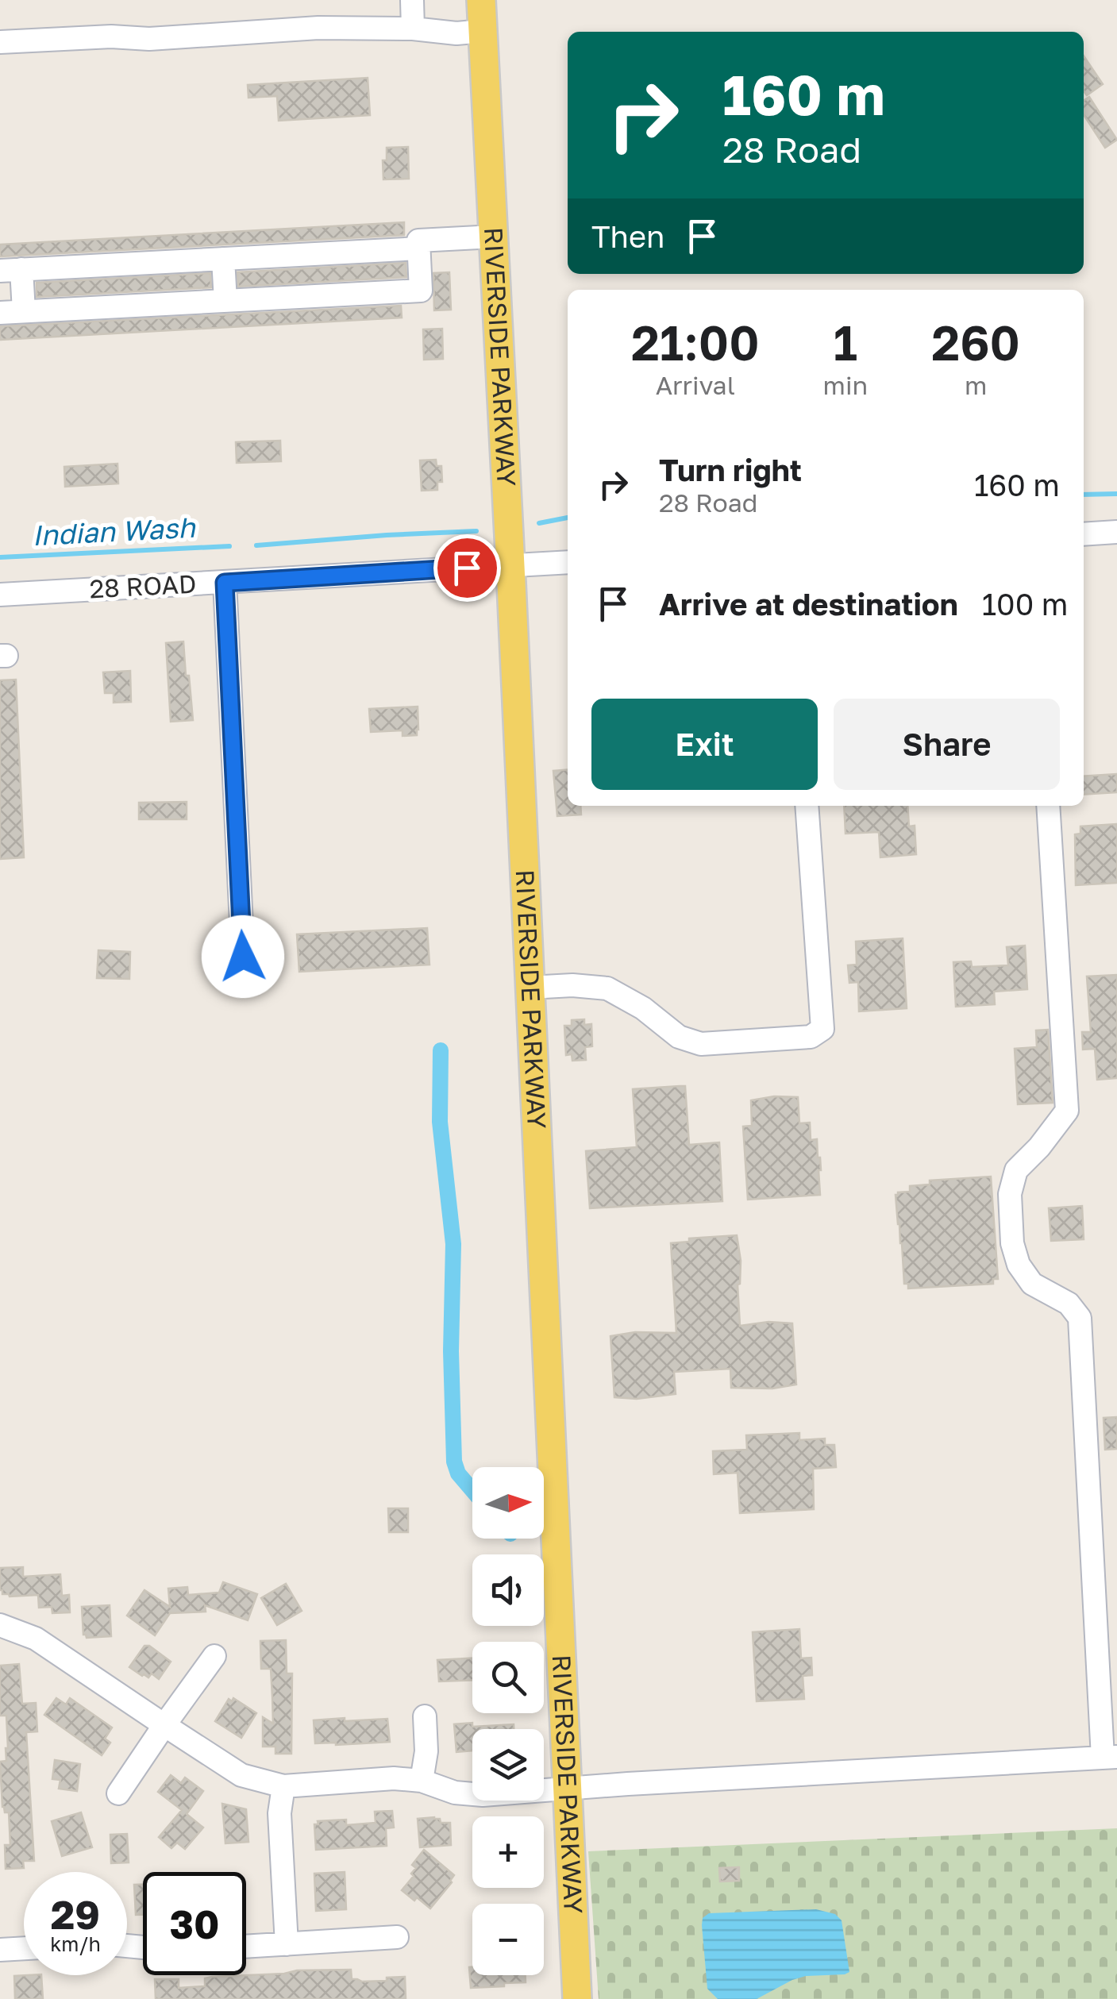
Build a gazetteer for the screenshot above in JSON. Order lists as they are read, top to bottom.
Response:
{
  "streets": {
    "main road": ["RIVERSIDE PARKWAY"],
    "street": ["28 ROAD"]
  },
  "crossings": [
    ["RIVERSIDE PARKWAY", "28 ROAD"]
  ],
  "water": ["Indian Wash"],
  "north": "right",
  "page": {
    "turn": ["160 m", "28 Road"],
    "then": "Then",
    "eta": [
      "21:00",
      "Arrival",
      "1",
      "min",
      "260",
      "m"
    ],
    "list": [
      {
        "name": "Turn right",
        "note": "28 Road",
        "value": "160 m"
      },
      {
        "name": "Arrive at destination",
        "value": "100 m"
      }
    ],
    "buttons": ["Exit", "Share"],
    "map_buttons": ["+", "−"],
    "speed": "29 km/h",
    "limit": "30"
  }
}
